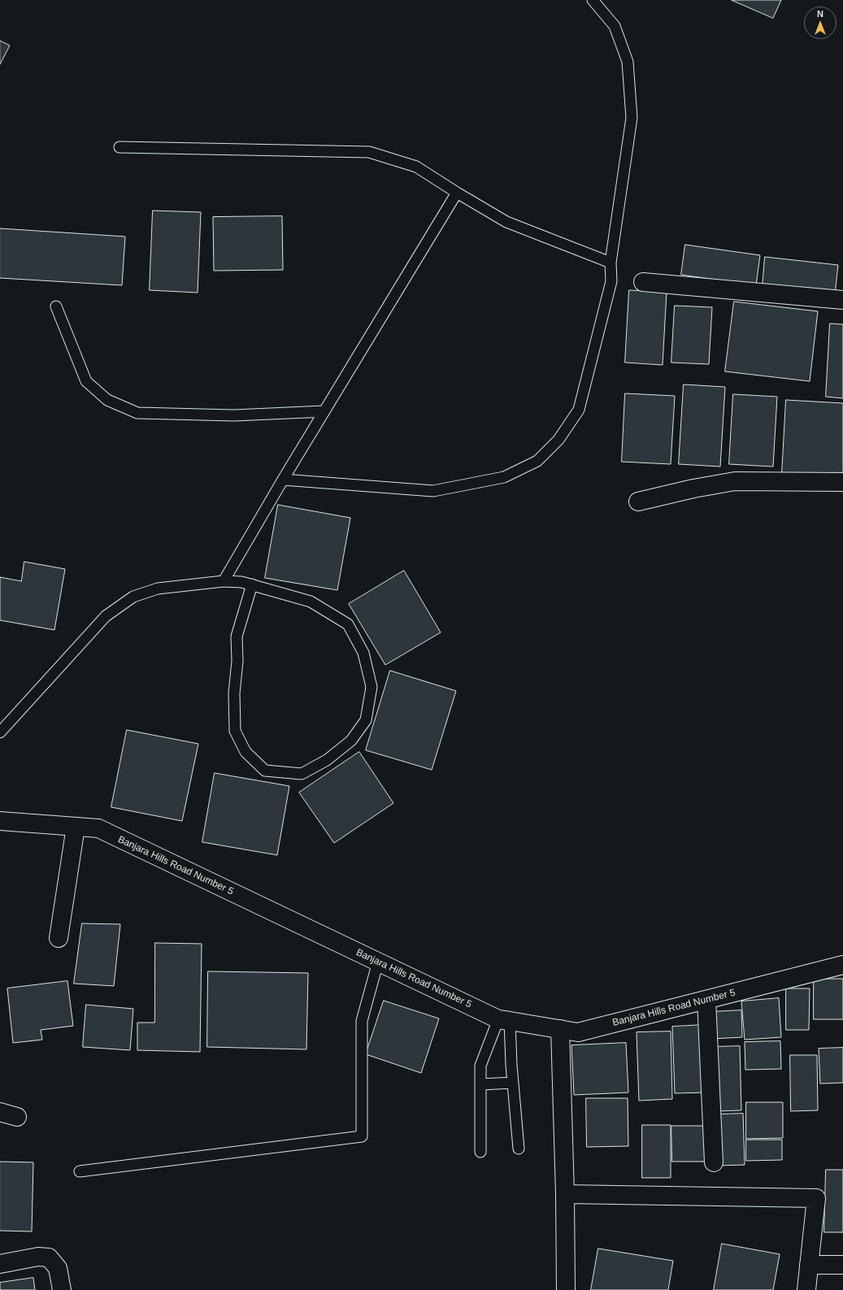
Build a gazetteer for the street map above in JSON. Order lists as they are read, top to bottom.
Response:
{
  "streets": {
    "street": ["Banjara Hills Road Number 5"]
  },
  "north": "top"
}
